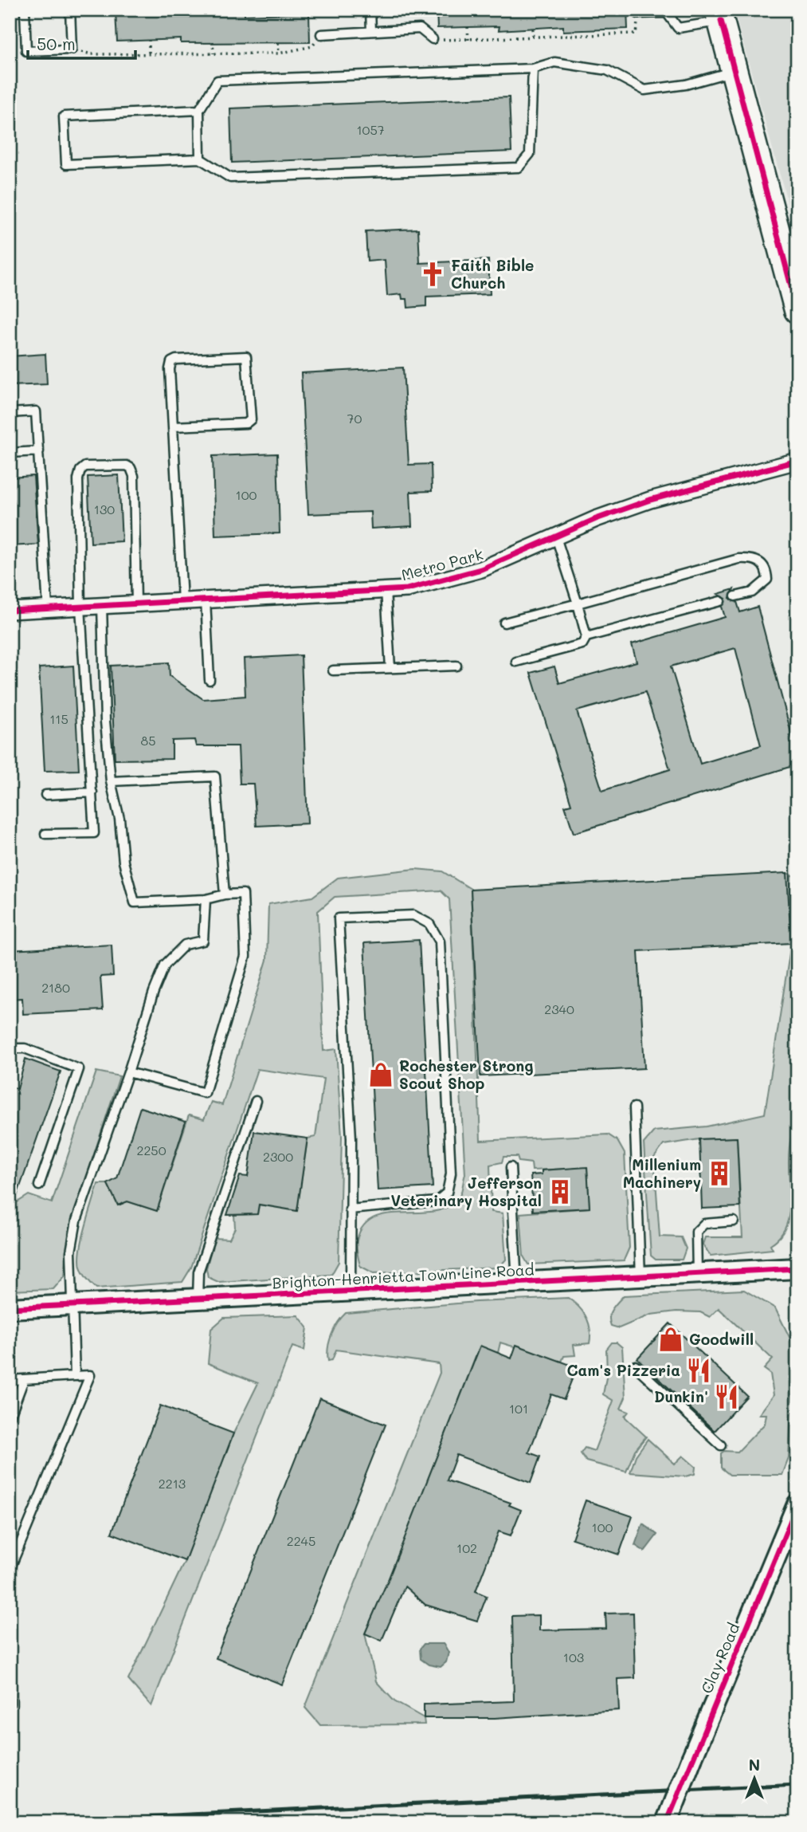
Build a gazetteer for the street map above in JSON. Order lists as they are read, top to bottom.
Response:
{
  "streets": {
    "street": ["Metro Park", "Brighton-Henrietta Town Line Road", "Clay Road"]
  },
  "places": {
    "church": ["Faith Bible Church"],
    "shop": ["Rochester Strong Scout Shop", "Goodwill"],
    "building": ["Millenium Machinery", "Jefferson Veterinary Hospital"],
    "restaurant": ["Cam's Pizzeria", "Dunkin'"]
  },
  "house_numbers": [
    "1057",
    "70",
    "100",
    "130",
    "115",
    "85",
    "2180",
    "2340",
    "2250",
    "2300",
    "101",
    "2213",
    "100",
    "2245",
    "102",
    "103"
  ],
  "scale_bar": "50 m",
  "north": "top"
}
